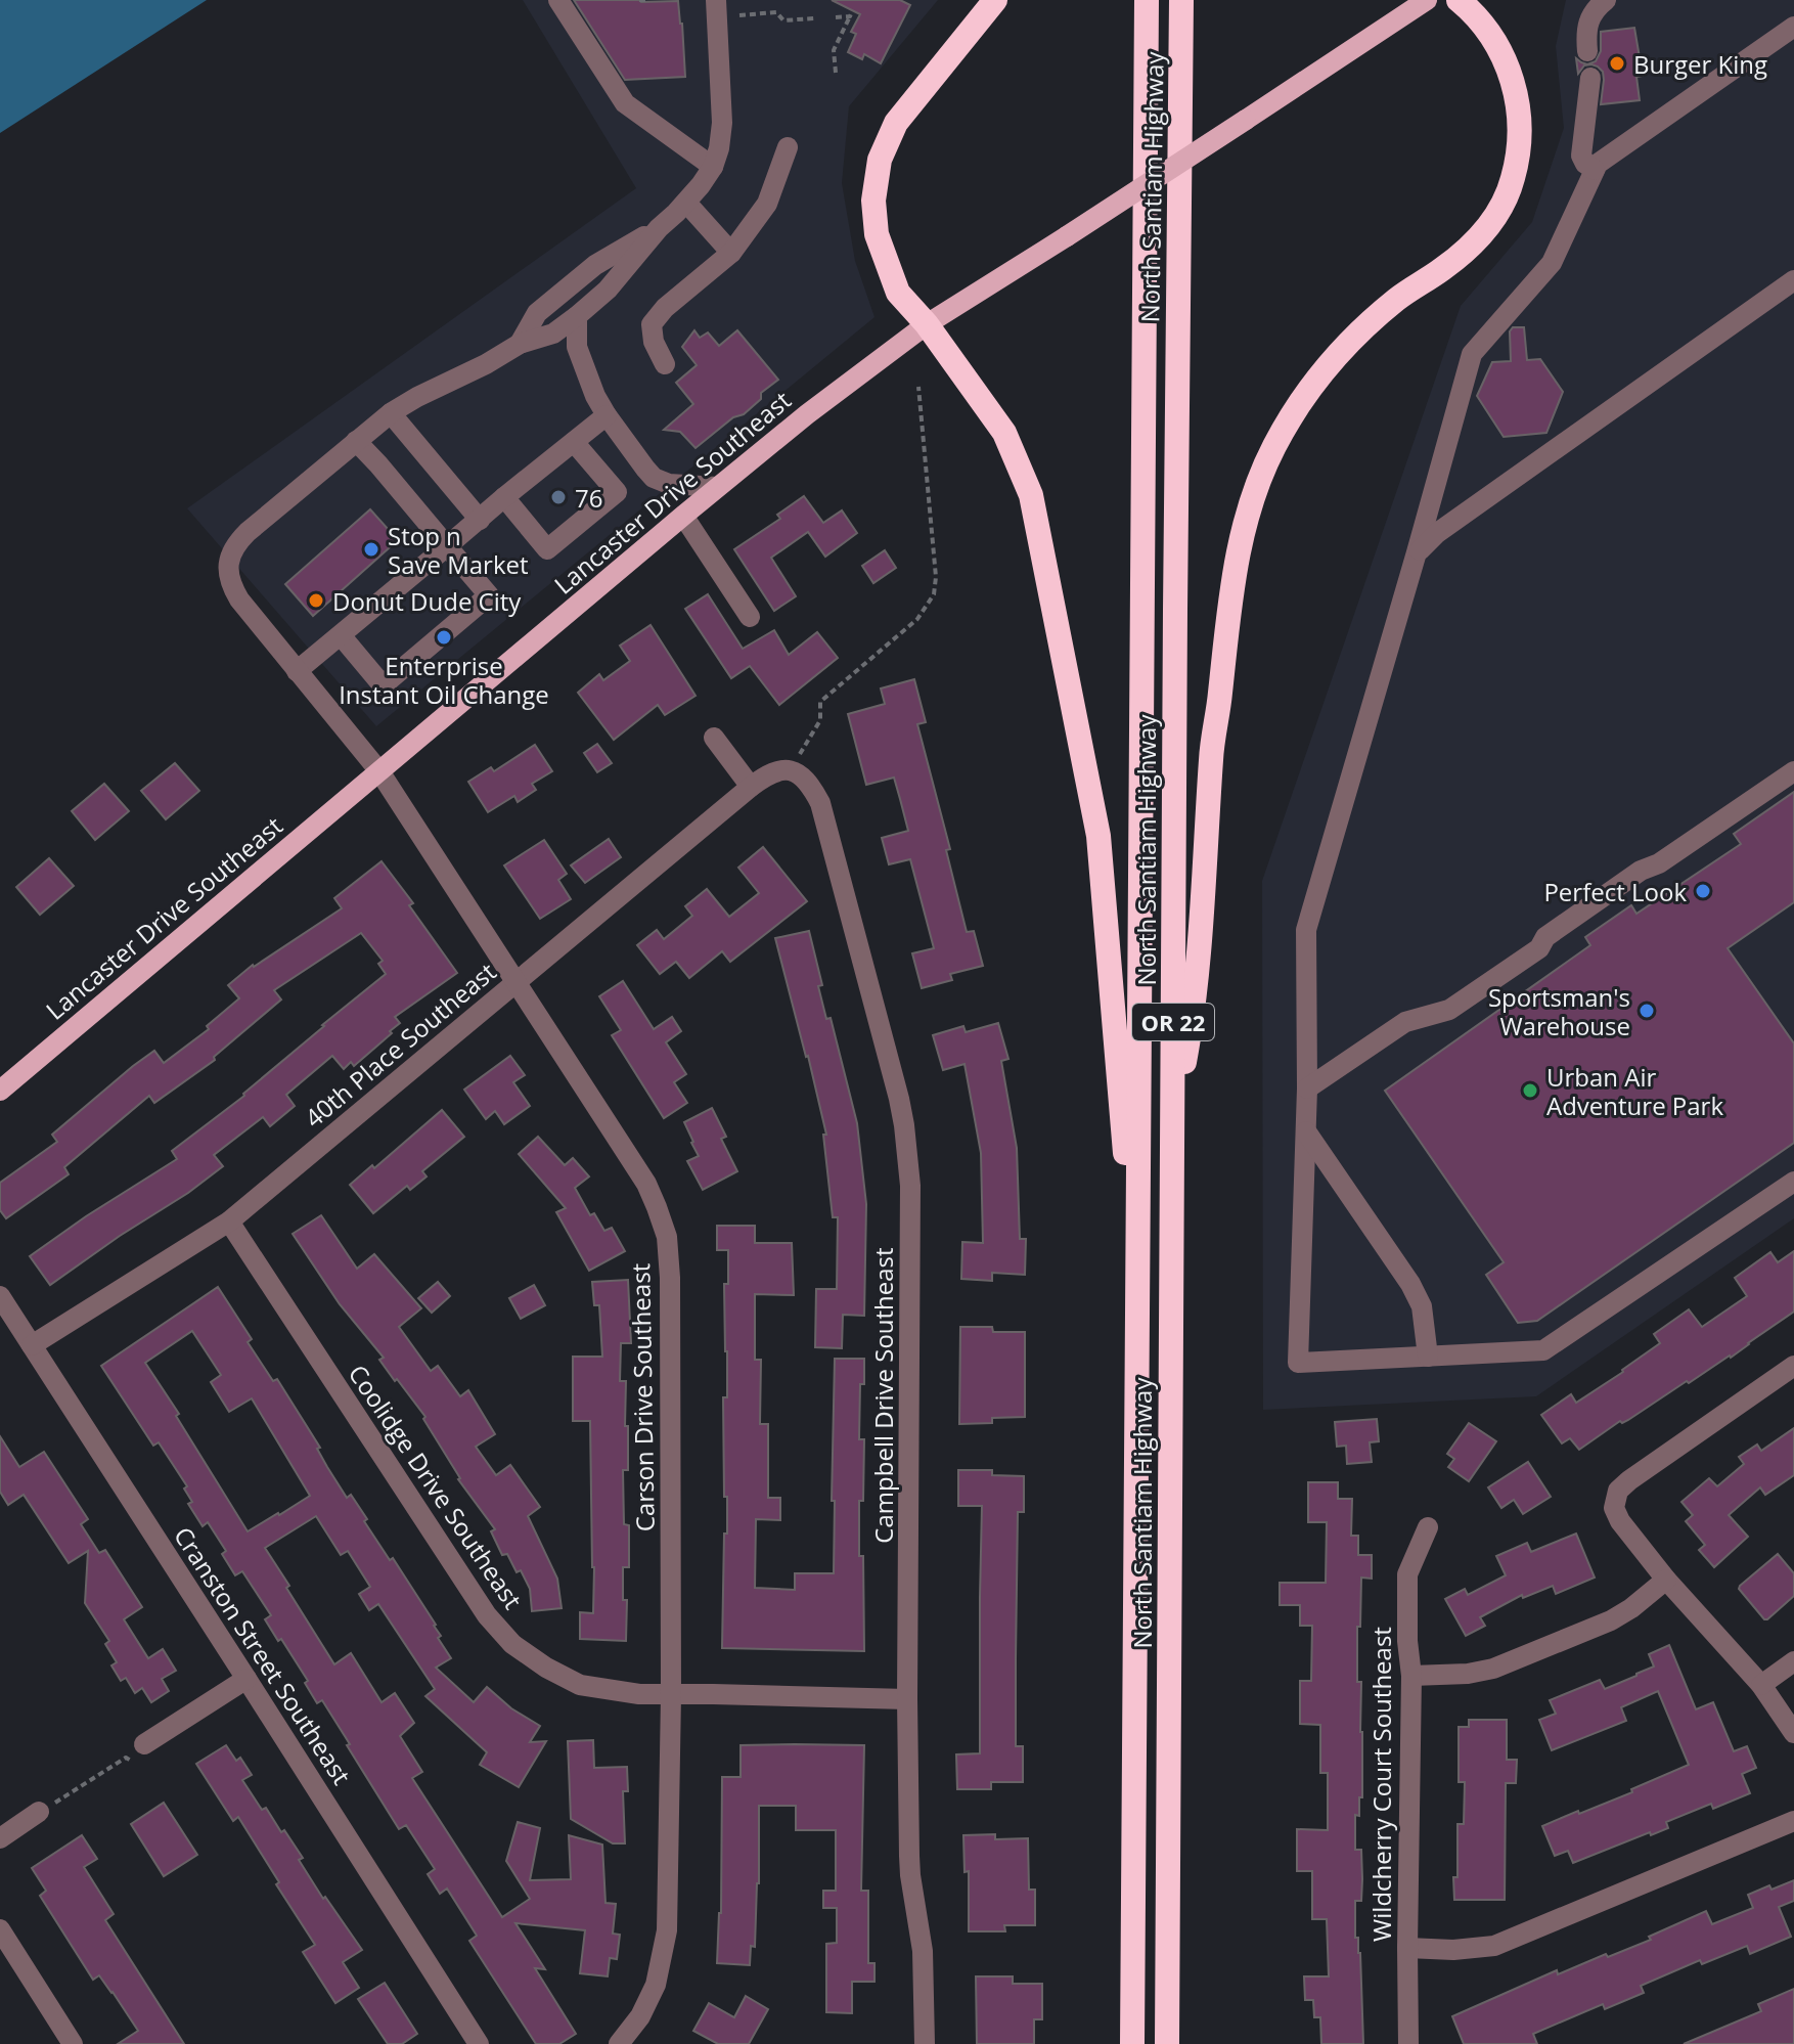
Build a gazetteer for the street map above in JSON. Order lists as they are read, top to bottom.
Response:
{
  "streets": {
    "highway": ["North Santiam Highway", "OR 22"],
    "main road": ["Lancaster Drive Southeast"],
    "street": [
      "40th Place Southeast",
      "Campbell Drive Southeast",
      "Carson Drive Southeast",
      "Coolidge Drive Southeast",
      "Cranston Street Southeast",
      "Wildcherry Court Southeast"
    ]
  },
  "crossings": [
    ["Lancaster Drive Southeast", "Carson Drive Southeast"],
    ["40th Place Southeast", "Campbell Drive Southeast"],
    ["40th Place Southeast", "Carson Drive Southeast"],
    ["40th Place Southeast", "Coolidge Drive Southeast"],
    ["40th Place Southeast", "Cranston Street Southeast"],
    ["Campbell Drive Southeast", "Coolidge Drive Southeast"],
    ["Carson Drive Southeast", "Coolidge Drive Southeast"]
  ],
  "places": [
    "Burger King",
    "76",
    "Stop n Save Market",
    "Donut Dude City",
    "Enterprise Instant Oil Change",
    "Perfect Look",
    "Sportsman's Warehouse",
    "Urban Air Adventure Park"
  ]
}
